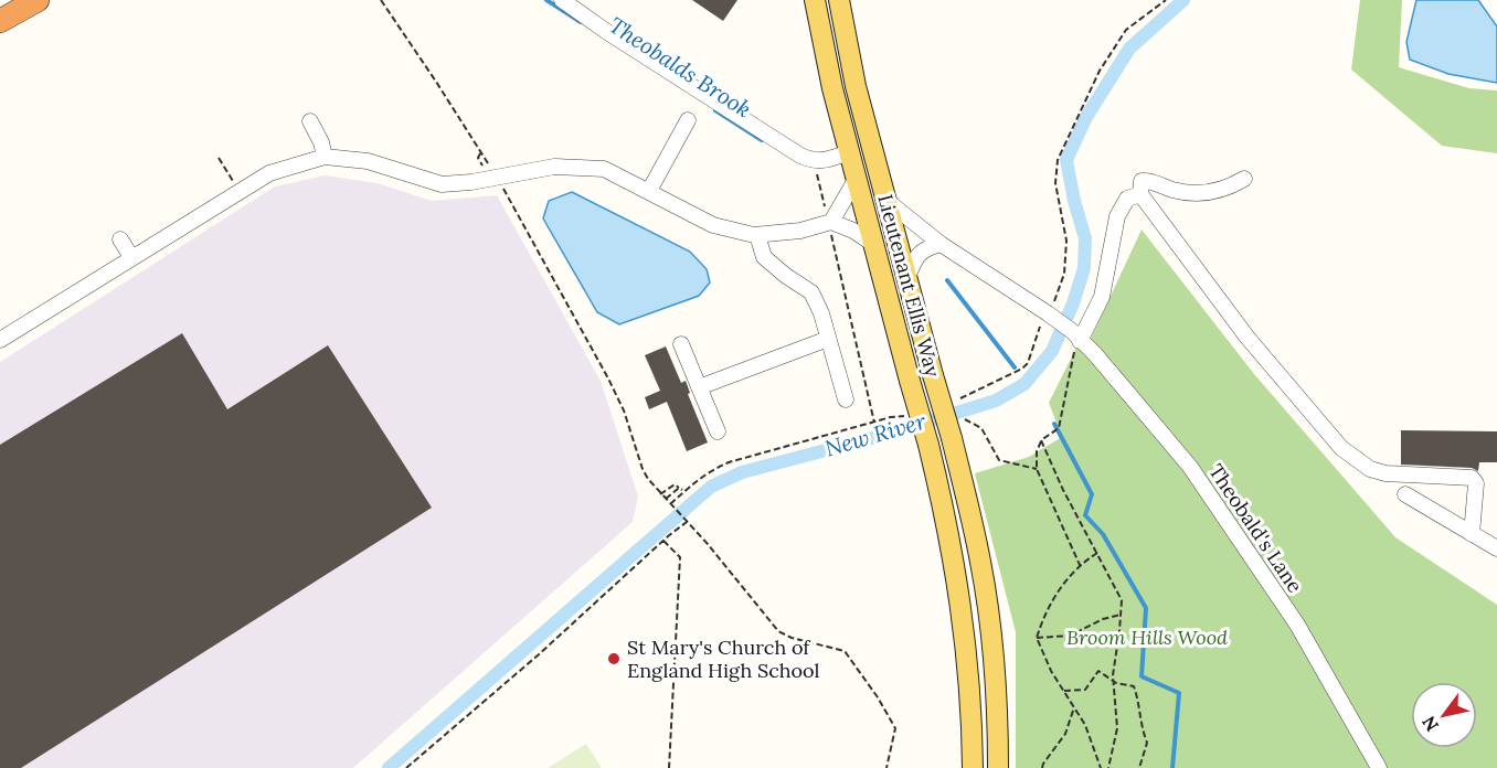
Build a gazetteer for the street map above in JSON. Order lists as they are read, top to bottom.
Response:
{
  "streets": {
    "main road": ["Lieutenant Ellis Way"],
    "street": ["Theobald's Lane"]
  },
  "water": ["Theobalds Brook", "New River"],
  "parks": ["Broom Hills Wood"],
  "places": ["St Mary's Church of England High School"],
  "north": "bottom left"
}
